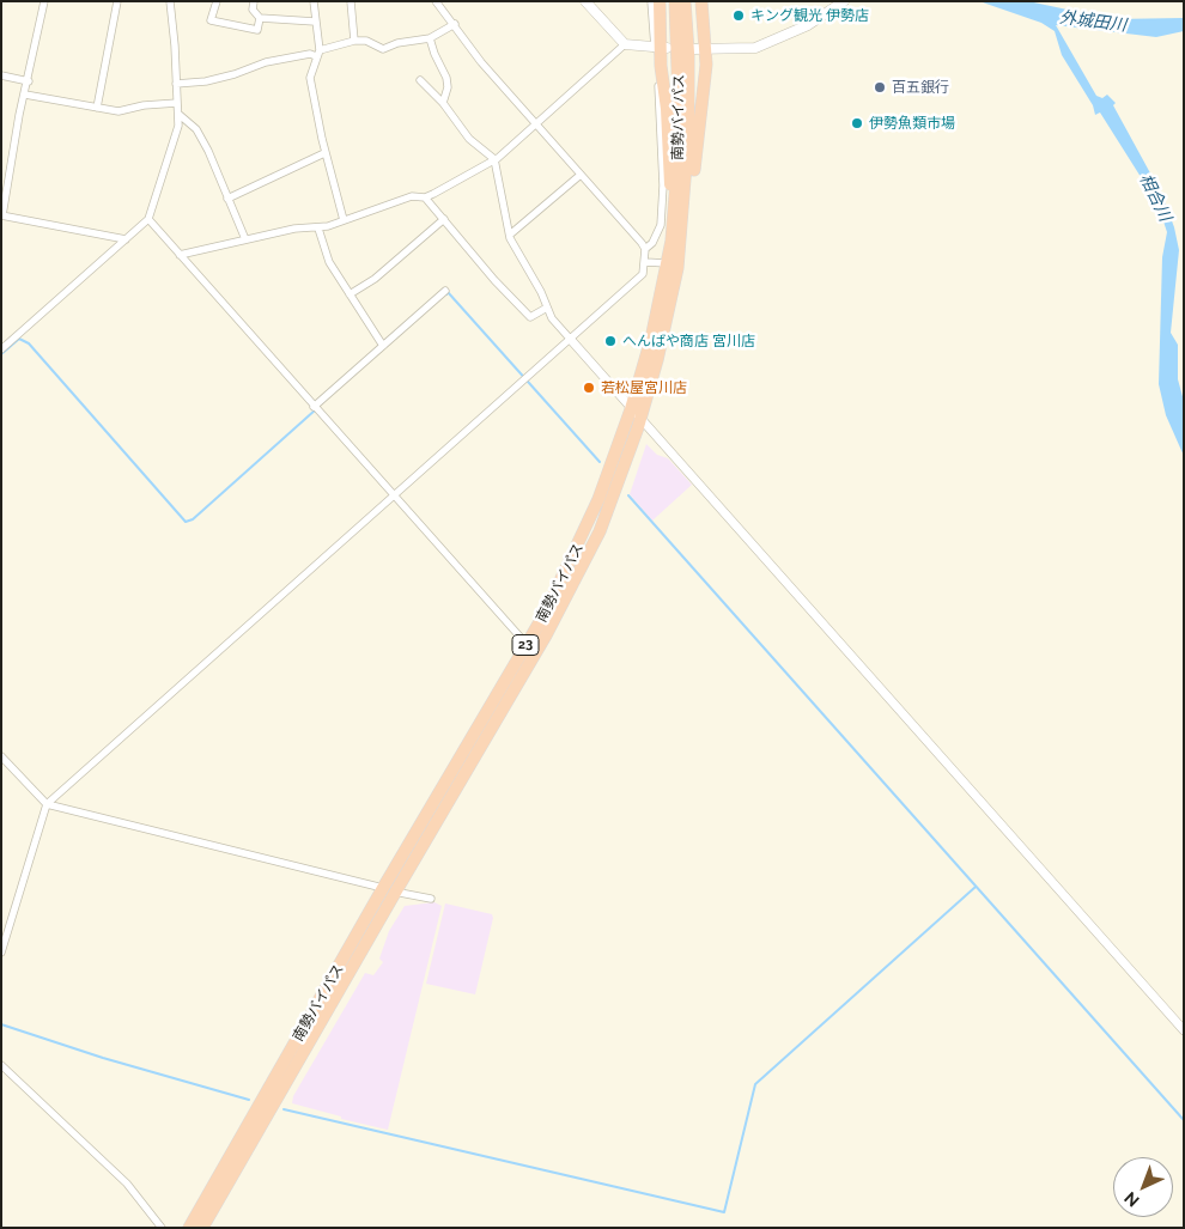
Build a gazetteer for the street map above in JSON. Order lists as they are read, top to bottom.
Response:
{
  "streets": {
    "highway": ["南勢バイパス", "23"]
  },
  "water": ["外城田川", "相合川"],
  "places": [
    "キング観光 伊勢店",
    "百五銀行",
    "伊勢魚類市場",
    "へんばや商店 宮川店",
    "若松屋宮川店"
  ],
  "north": "bottom left"
}
